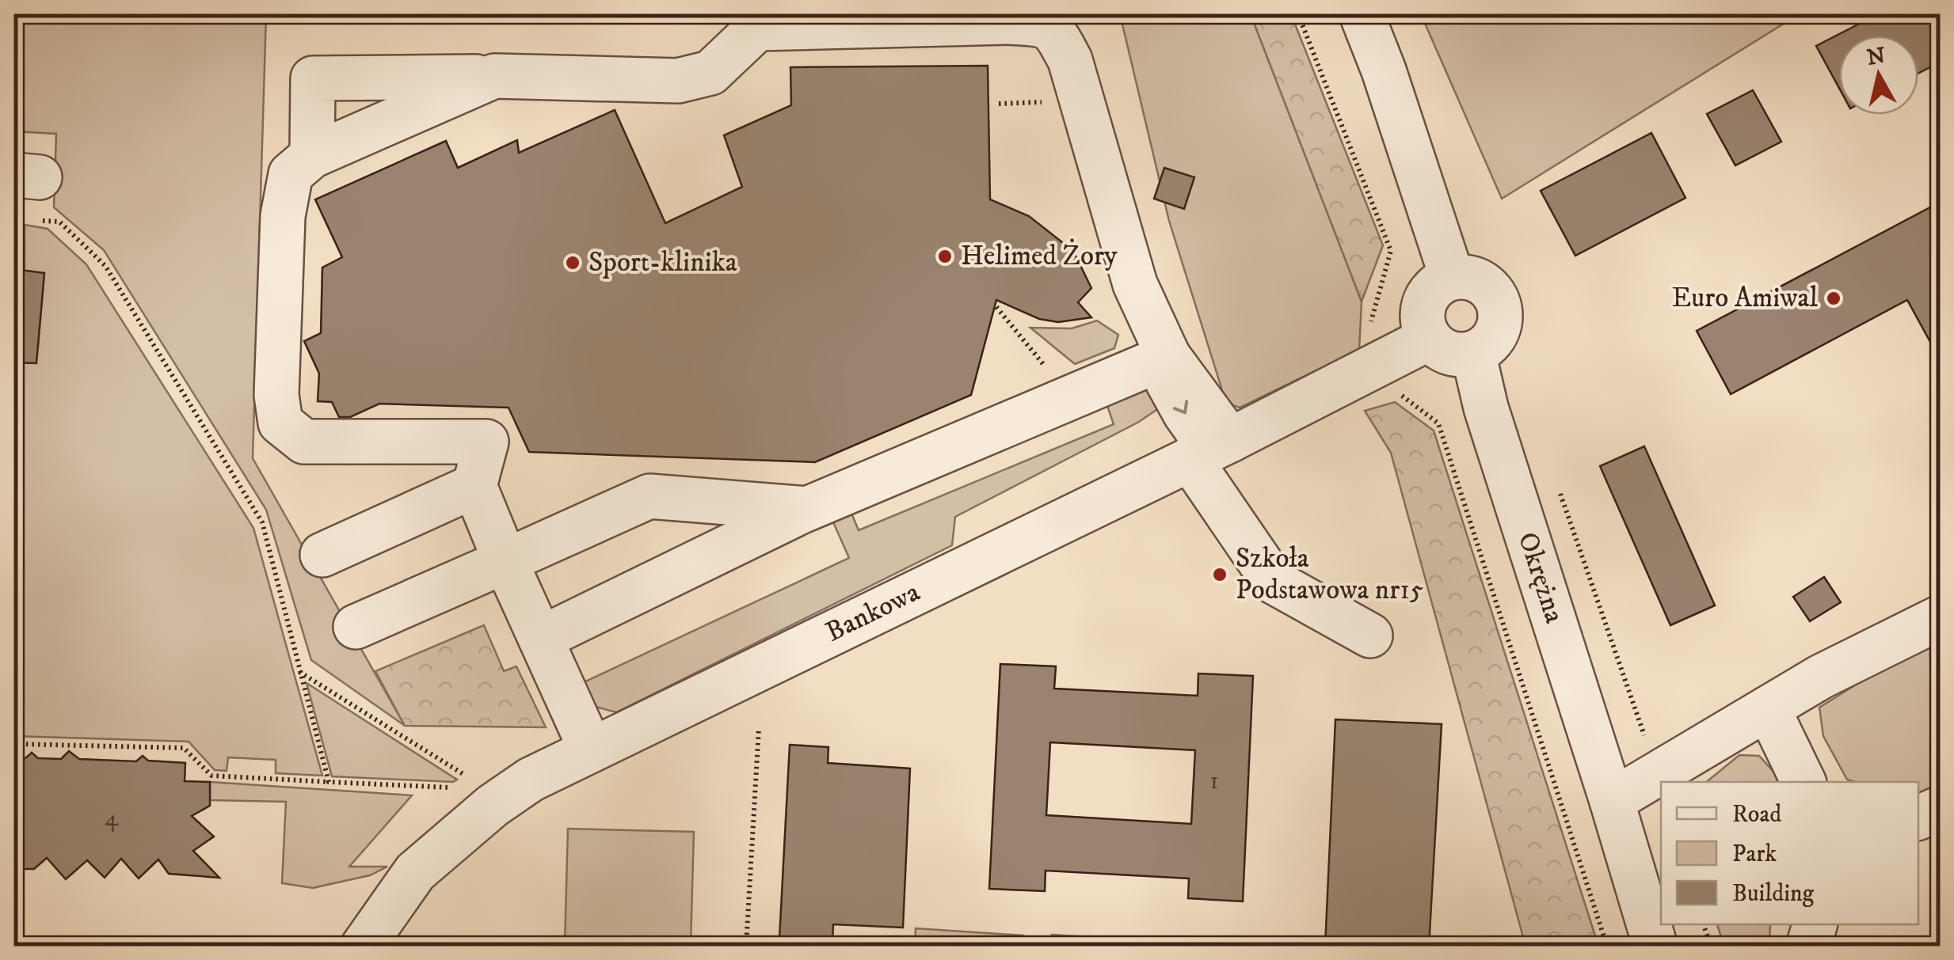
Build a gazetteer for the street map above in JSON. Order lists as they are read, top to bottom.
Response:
{
  "streets": {
    "street": ["Okrężna", "Bankowa"]
  },
  "crossings": [
    ["Okrężna", "Bankowa"]
  ],
  "places": [
    "Helimed Żory",
    "Sport-klinika",
    "Euro Amiwal",
    "Szkoła Podstawowa nr15"
  ],
  "house_numbers": ["1", "4"],
  "legend": ["Road", "Park", "Building"],
  "north": "top"
}
